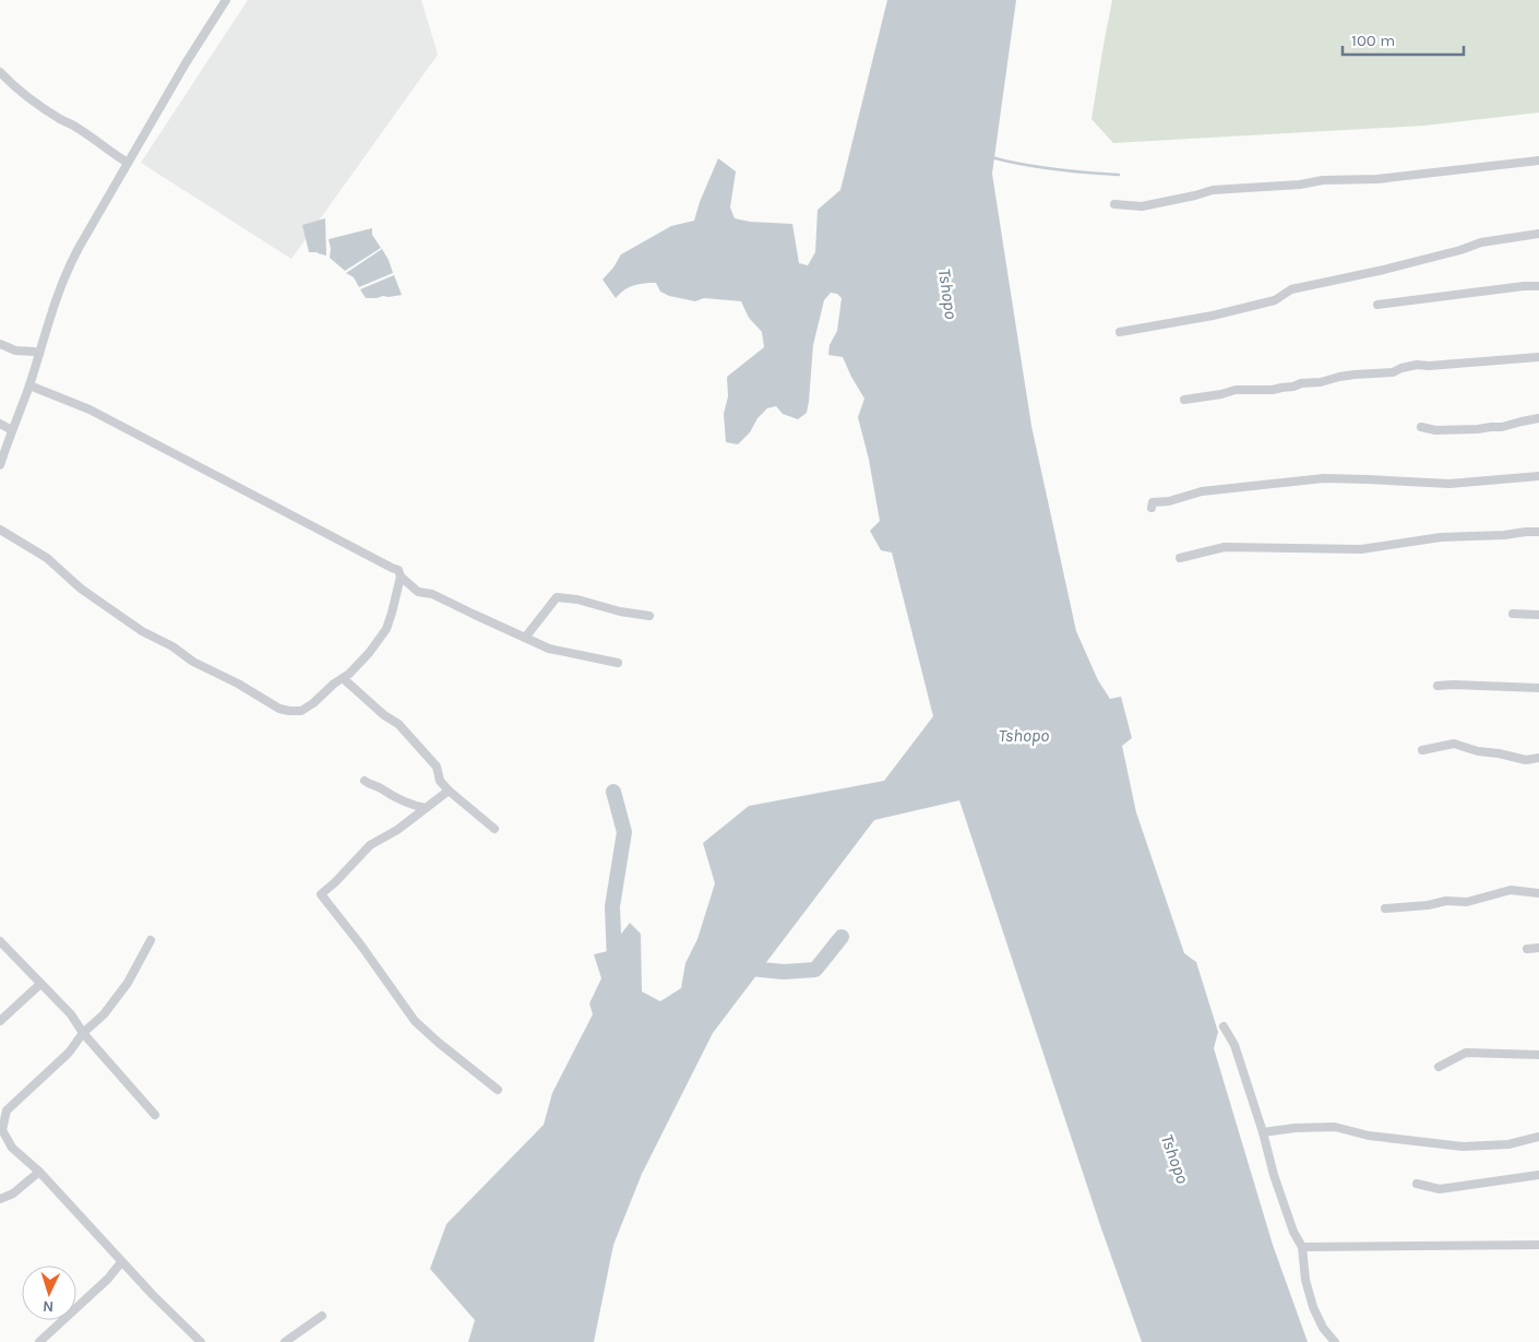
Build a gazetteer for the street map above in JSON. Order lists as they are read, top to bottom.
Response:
{
  "water": ["Tshopo"],
  "scale_bar": "100 m",
  "north": "bottom"
}
